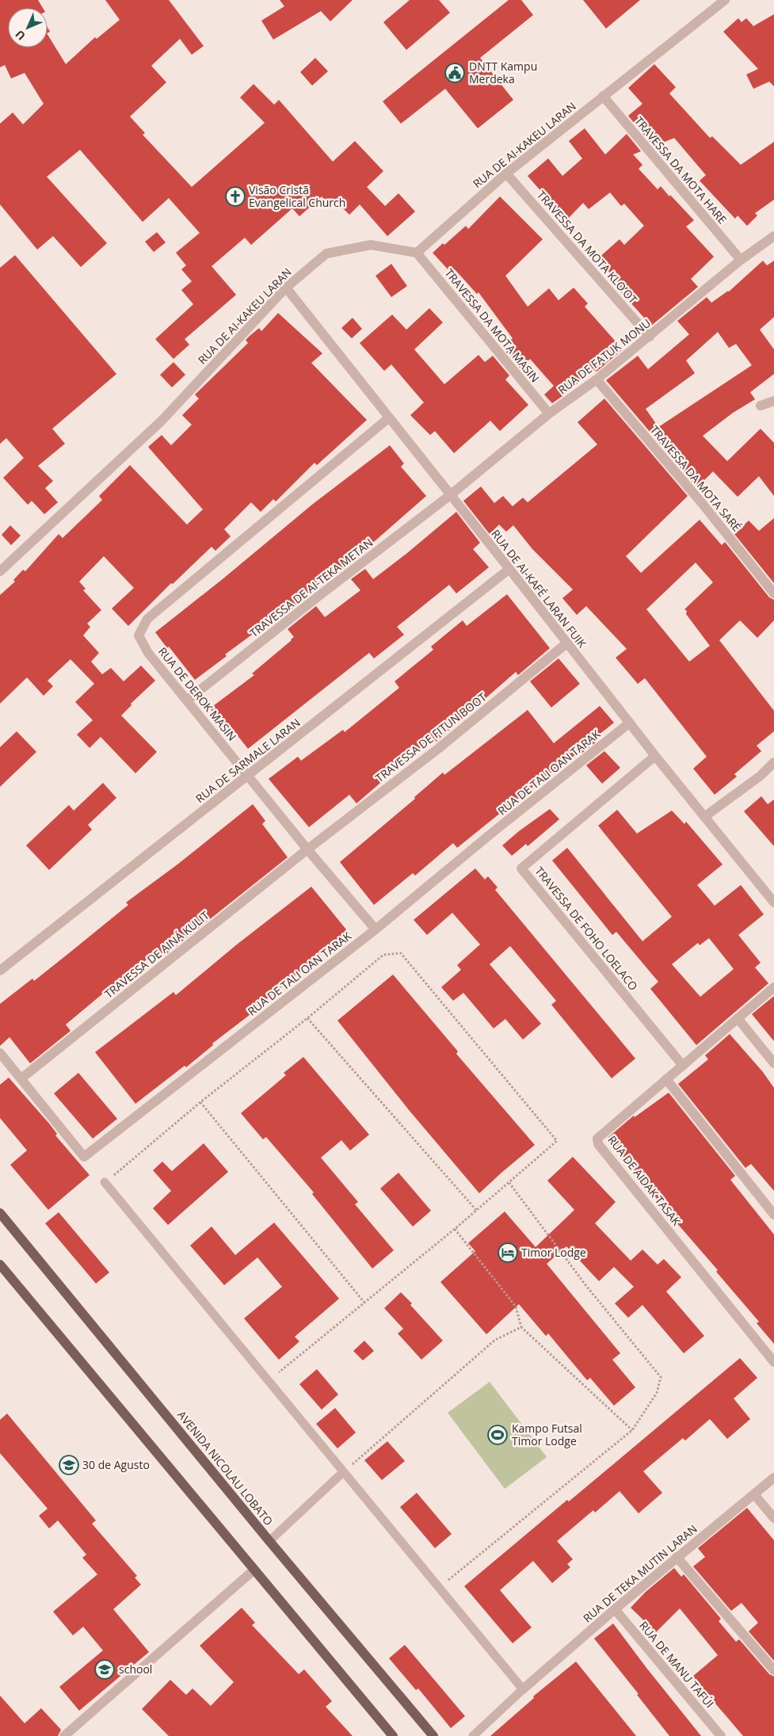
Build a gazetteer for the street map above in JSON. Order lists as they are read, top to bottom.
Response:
{
  "streets": {
    "main road": ["AVENIDA NICOLAU LOBATO"],
    "street": [
      "RUA DE AI-KAKEU LARAN",
      "TRAVESSA DA MOTA HARE",
      "TRAVESSA DA MOTA KLO’OT",
      "TRAVESSA DA MOTA MASIN",
      "RUA DE FATUK MONU",
      "TRAVESSA DA MOTA SARÉ",
      "TRAVESSA DE AI-TEKA METAN",
      "RUA DE AI-KAFÉ LARAN FUIK",
      "RUA DE DEROK MASIN",
      "TRAVESSA DE FITUN BOOT",
      "RUA DE SARMALE LARAN",
      "RUA DE TALI OAN TARAK",
      "TRAVESSA DE FOHO LOELACO",
      "TRAVESSA DE AINÁ KULIT",
      "RUA DE AIDAK TASAK",
      "RUA DE TEKA MUTIN LARAN",
      "RUA DE MANU TAFÚI"
    ]
  },
  "crossings": [
    ["RUA DE AI-KAKEU LARAN", "TRAVESSA DA MOTA HARE"],
    ["RUA DE AI-KAKEU LARAN", "TRAVESSA DA MOTA KLO’OT"],
    ["RUA DE AI-KAKEU LARAN", "TRAVESSA DA MOTA MASIN"],
    ["RUA DE AI-KAKEU LARAN", "RUA DE AI-KAFÉ LARAN FUIK"],
    ["TRAVESSA DA MOTA HARE", "RUA DE FATUK MONU"],
    ["TRAVESSA DA MOTA KLO’OT", "RUA DE FATUK MONU"],
    ["TRAVESSA DA MOTA MASIN", "RUA DE FATUK MONU"],
    ["RUA DE FATUK MONU", "TRAVESSA DA MOTA SARÉ"],
    ["RUA DE FATUK MONU", "TRAVESSA DE AI-TEKA METAN"],
    ["RUA DE FATUK MONU", "RUA DE AI-KAFÉ LARAN FUIK"],
    ["TRAVESSA DE AI-TEKA METAN", "RUA DE AI-KAFÉ LARAN FUIK"],
    ["TRAVESSA DE AI-TEKA METAN", "RUA DE DEROK MASIN"],
    ["RUA DE AI-KAFÉ LARAN FUIK", "RUA DE DEROK MASIN"],
    ["RUA DE AI-KAFÉ LARAN FUIK", "TRAVESSA DE FITUN BOOT"],
    ["RUA DE AI-KAFÉ LARAN FUIK", "RUA DE SARMALE LARAN"],
    ["RUA DE AI-KAFÉ LARAN FUIK", "RUA DE TALI OAN TARAK"],
    ["RUA DE AI-KAFÉ LARAN FUIK", "TRAVESSA DE FOHO LOELACO"],
    ["RUA DE DEROK MASIN", "TRAVESSA DE FITUN BOOT"],
    ["RUA DE DEROK MASIN", "RUA DE SARMALE LARAN"],
    ["RUA DE DEROK MASIN", "RUA DE TALI OAN TARAK"],
    ["RUA DE DEROK MASIN", "TRAVESSA DE AINÁ KULIT"],
    ["TRAVESSA DE FITUN BOOT", "TRAVESSA DE AINÁ KULIT"],
    ["RUA DE TALI OAN TARAK", "TRAVESSA DE AINÁ KULIT"],
    ["TRAVESSA DE FOHO LOELACO", "RUA DE AIDAK TASAK"],
    ["RUA DE TEKA MUTIN LARAN", "RUA DE MANU TAFÚI"]
  ],
  "places": {
    "public building": ["DNTT Kampu Merdeka"],
    "church": ["Visão Cristã Evangelical Church"],
    "hotel": ["Timor Lodge"],
    "sports": ["Kampo Futsal Timor Lodge"],
    "school or university": ["30 de Agusto", "school"]
  },
  "north": "bottom left"
}
